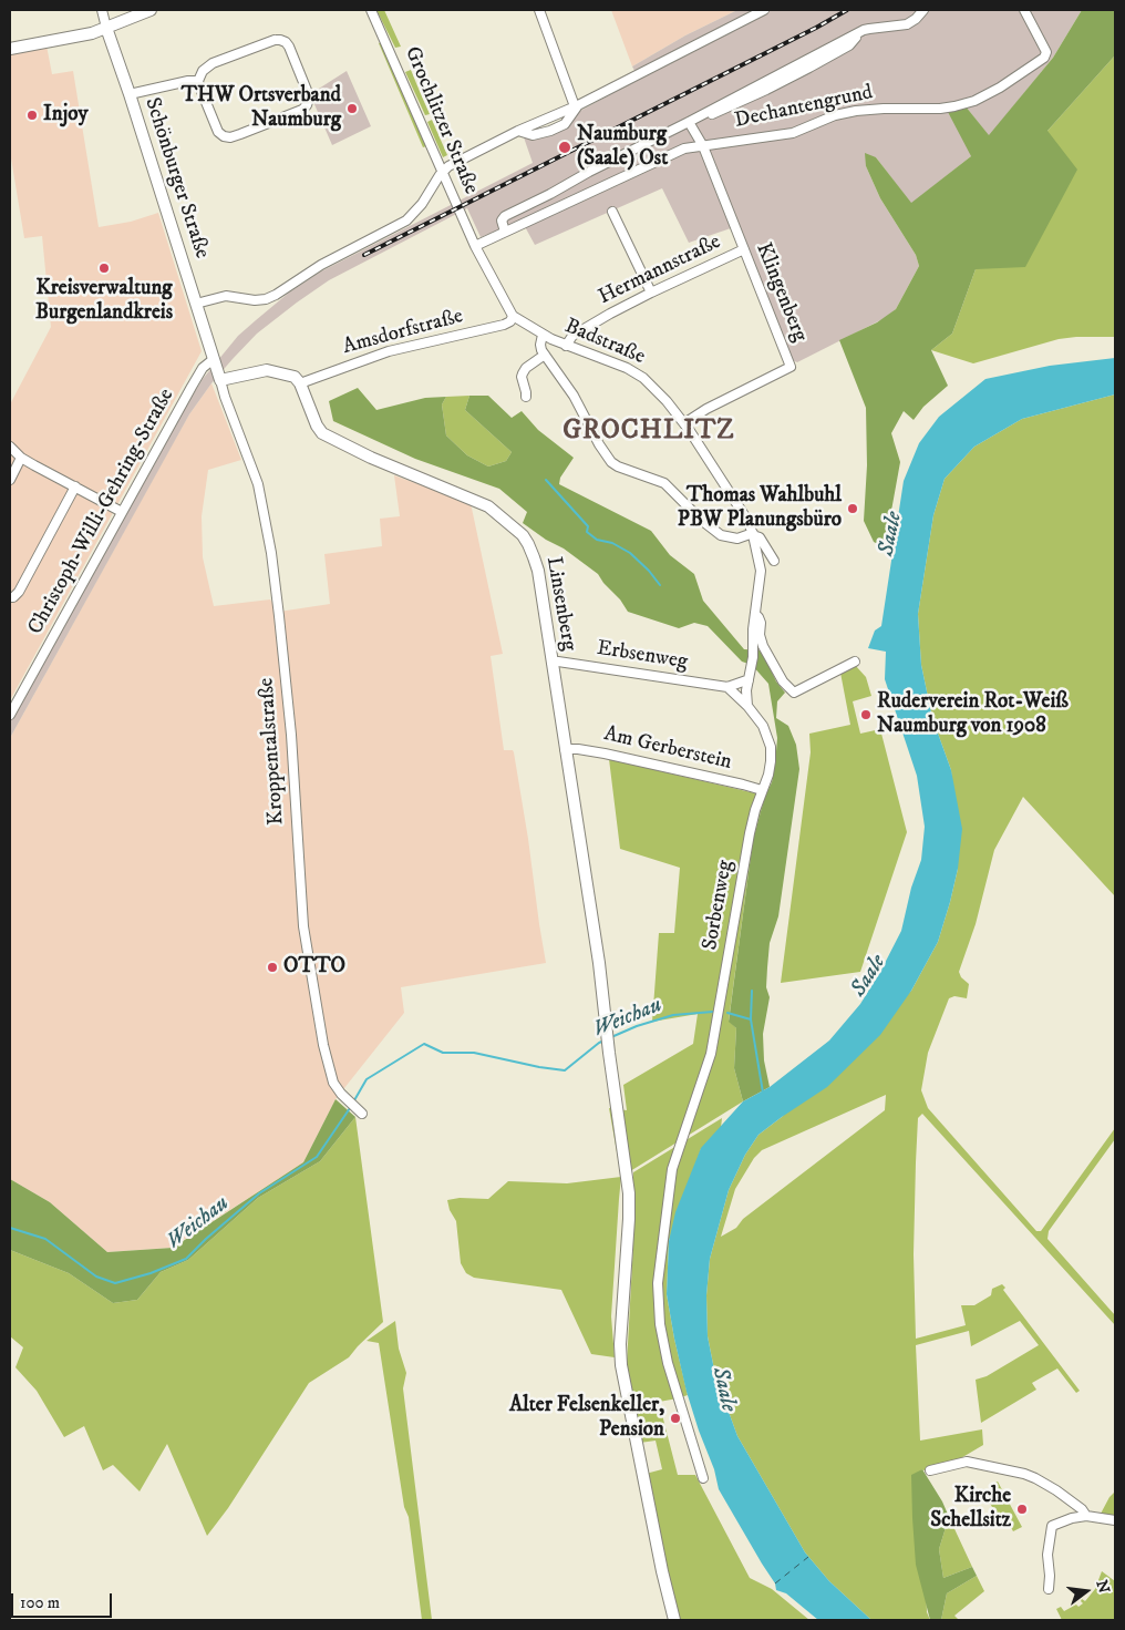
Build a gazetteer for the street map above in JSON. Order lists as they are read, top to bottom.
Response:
{
  "streets": {
    "main road": ["Schönburger Straße", "Linsenberg"],
    "street": [
      "Dechantengrund",
      "Grochlitzer Straße",
      "Hermannstraße",
      "Klingenberg",
      "Amsdorfstraße",
      "Badstraße",
      "Christoph-Willi-Gehring-Straße",
      "Erbsenweg",
      "Am Gerberstein",
      "Kroppentalstraße",
      "Sorbenweg"
    ]
  },
  "crossings": [
    ["Dechantengrund", "Grochlitzer Straße"],
    ["Dechantengrund", "Klingenberg"],
    ["Dechantengrund", "Badstraße"],
    ["Grochlitzer Straße", "Badstraße"],
    ["Schönburger Straße", "Christoph-Willi-Gehring-Straße"],
    ["Hermannstraße", "Klingenberg"],
    ["Hermannstraße", "Badstraße"],
    ["Klingenberg", "Badstraße"],
    ["Amsdorfstraße", "Badstraße"],
    ["Amsdorfstraße", "Linsenberg"],
    ["Linsenberg", "Erbsenweg"],
    ["Linsenberg", "Am Gerberstein"],
    ["Erbsenweg", "Sorbenweg"],
    ["Am Gerberstein", "Sorbenweg"]
  ],
  "districts": ["GROCHLITZ"],
  "water": ["Saale", "Weichau"],
  "places": [
    "THW Ortsverband Naumburg",
    "Injoy",
    "Naumburg (Saale) Ost",
    "Kreisverwaltung Burgenlandkreis",
    "Thomas Wahlbuhl PBW Planungsbüro",
    "Ruderverein Rot-Weiß Naumburg von 1908",
    "OTTO",
    "Alter Felsenkeller, Pension",
    "Kirche Schellsitz"
  ],
  "scale_bar": "100 m",
  "north": "right"
}
